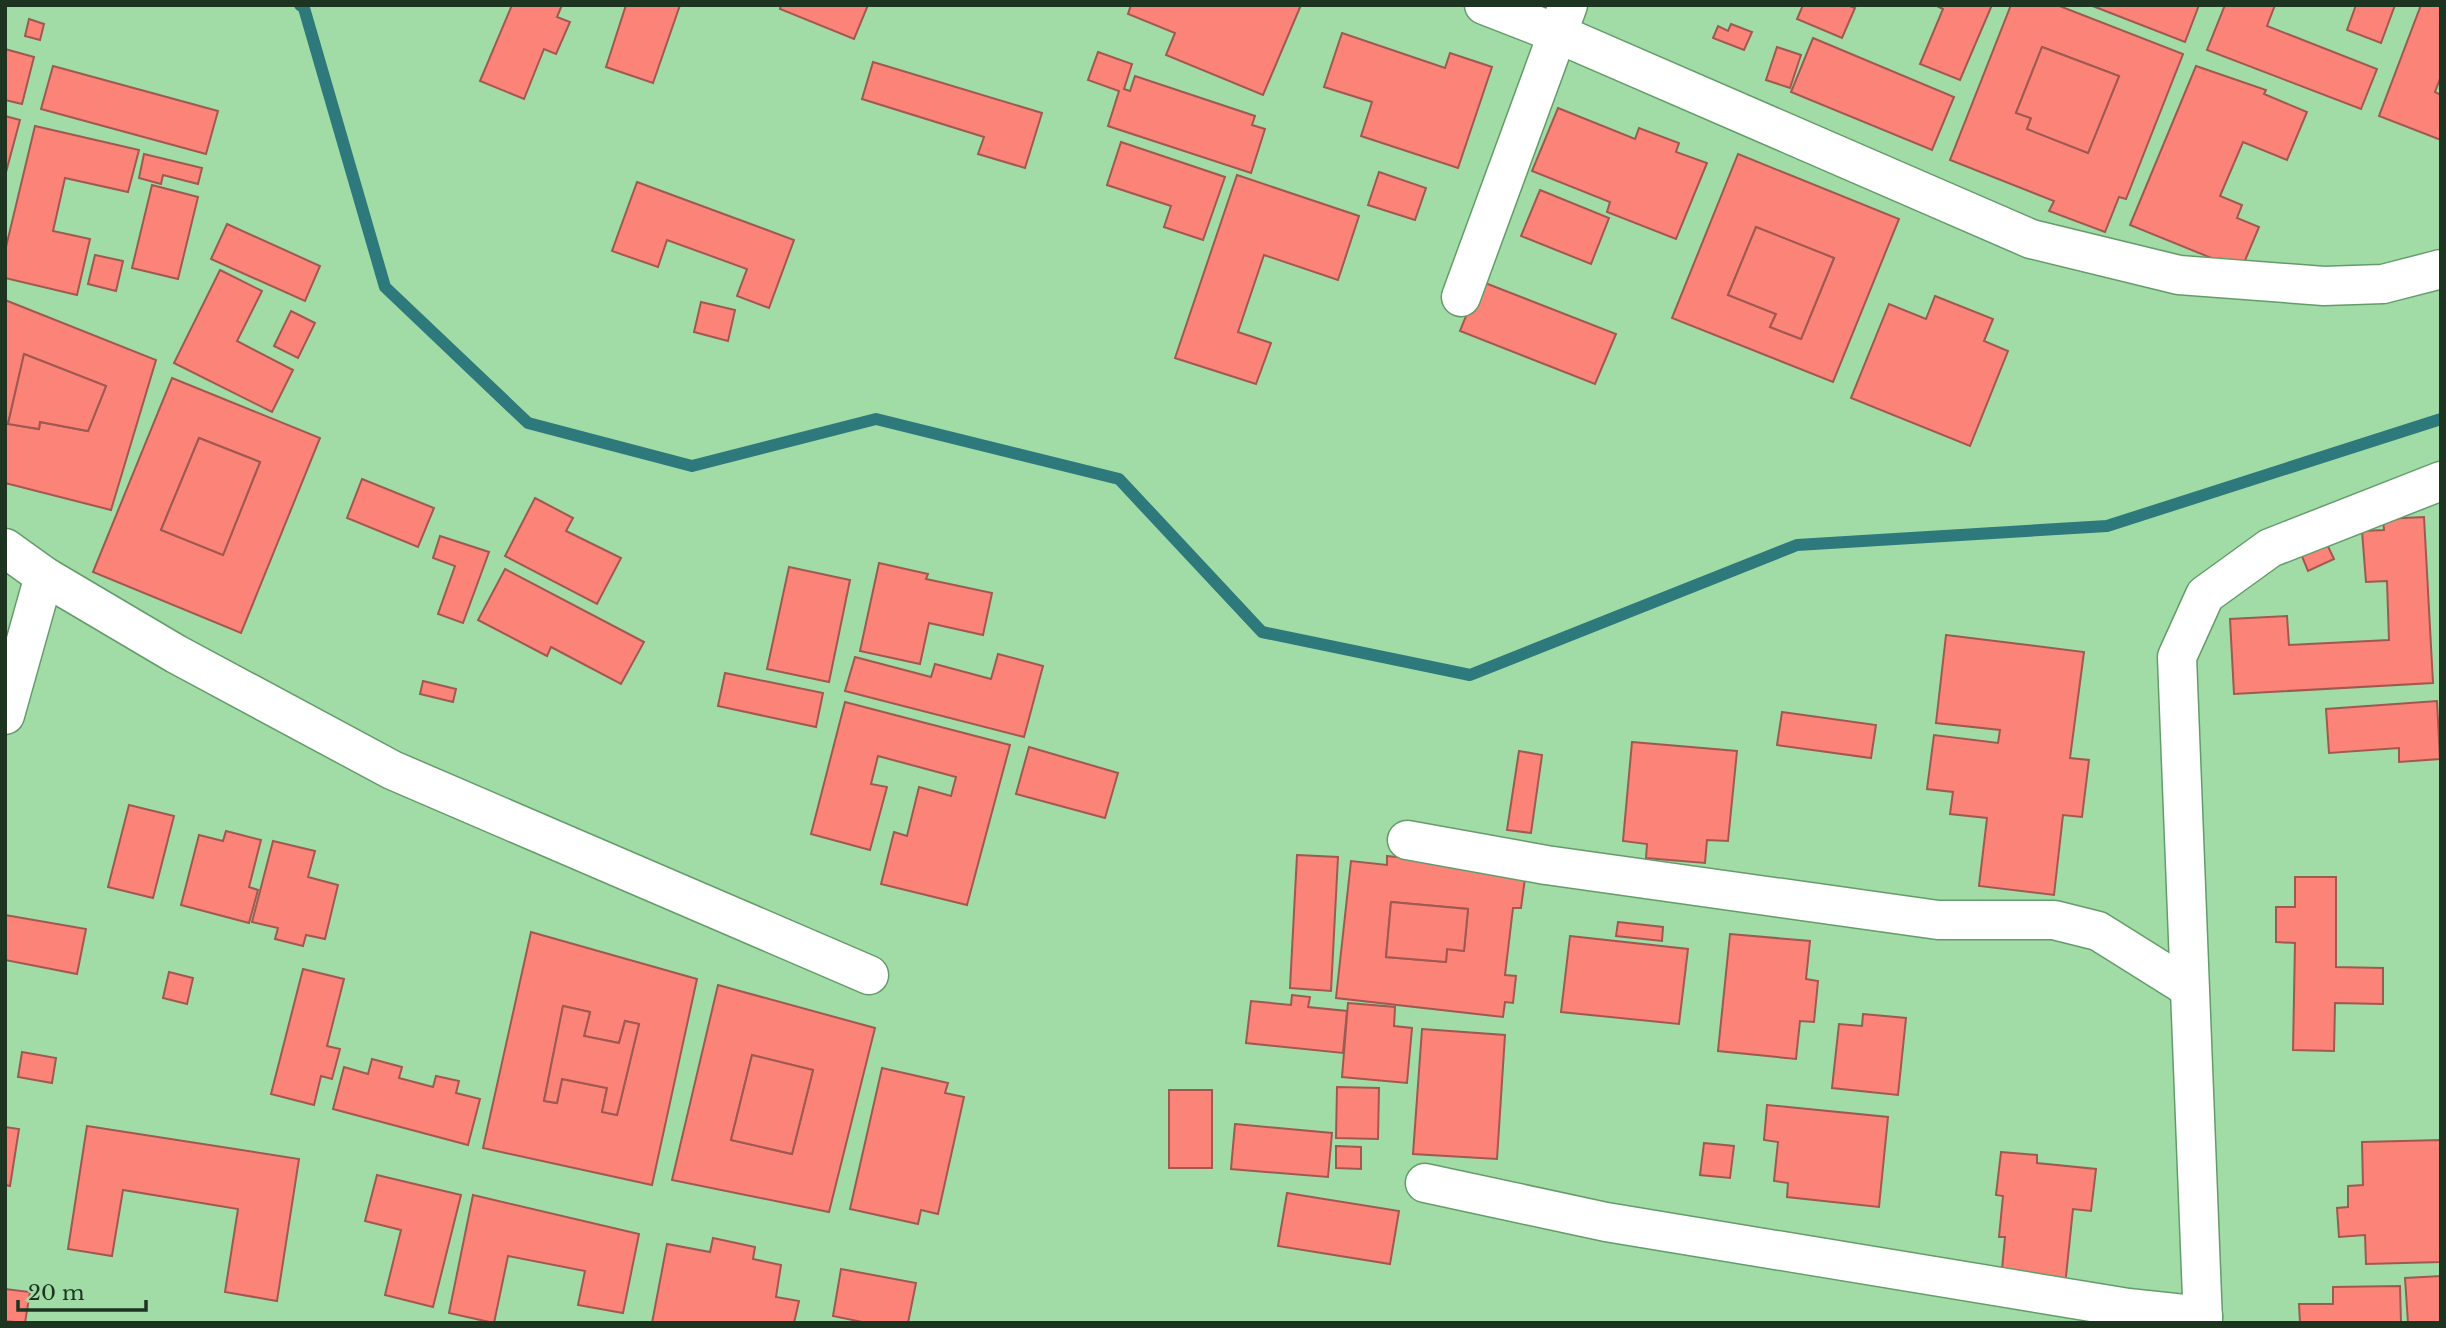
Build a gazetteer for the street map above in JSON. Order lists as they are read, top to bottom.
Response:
{
  "scale_bar": "20 m"
}
